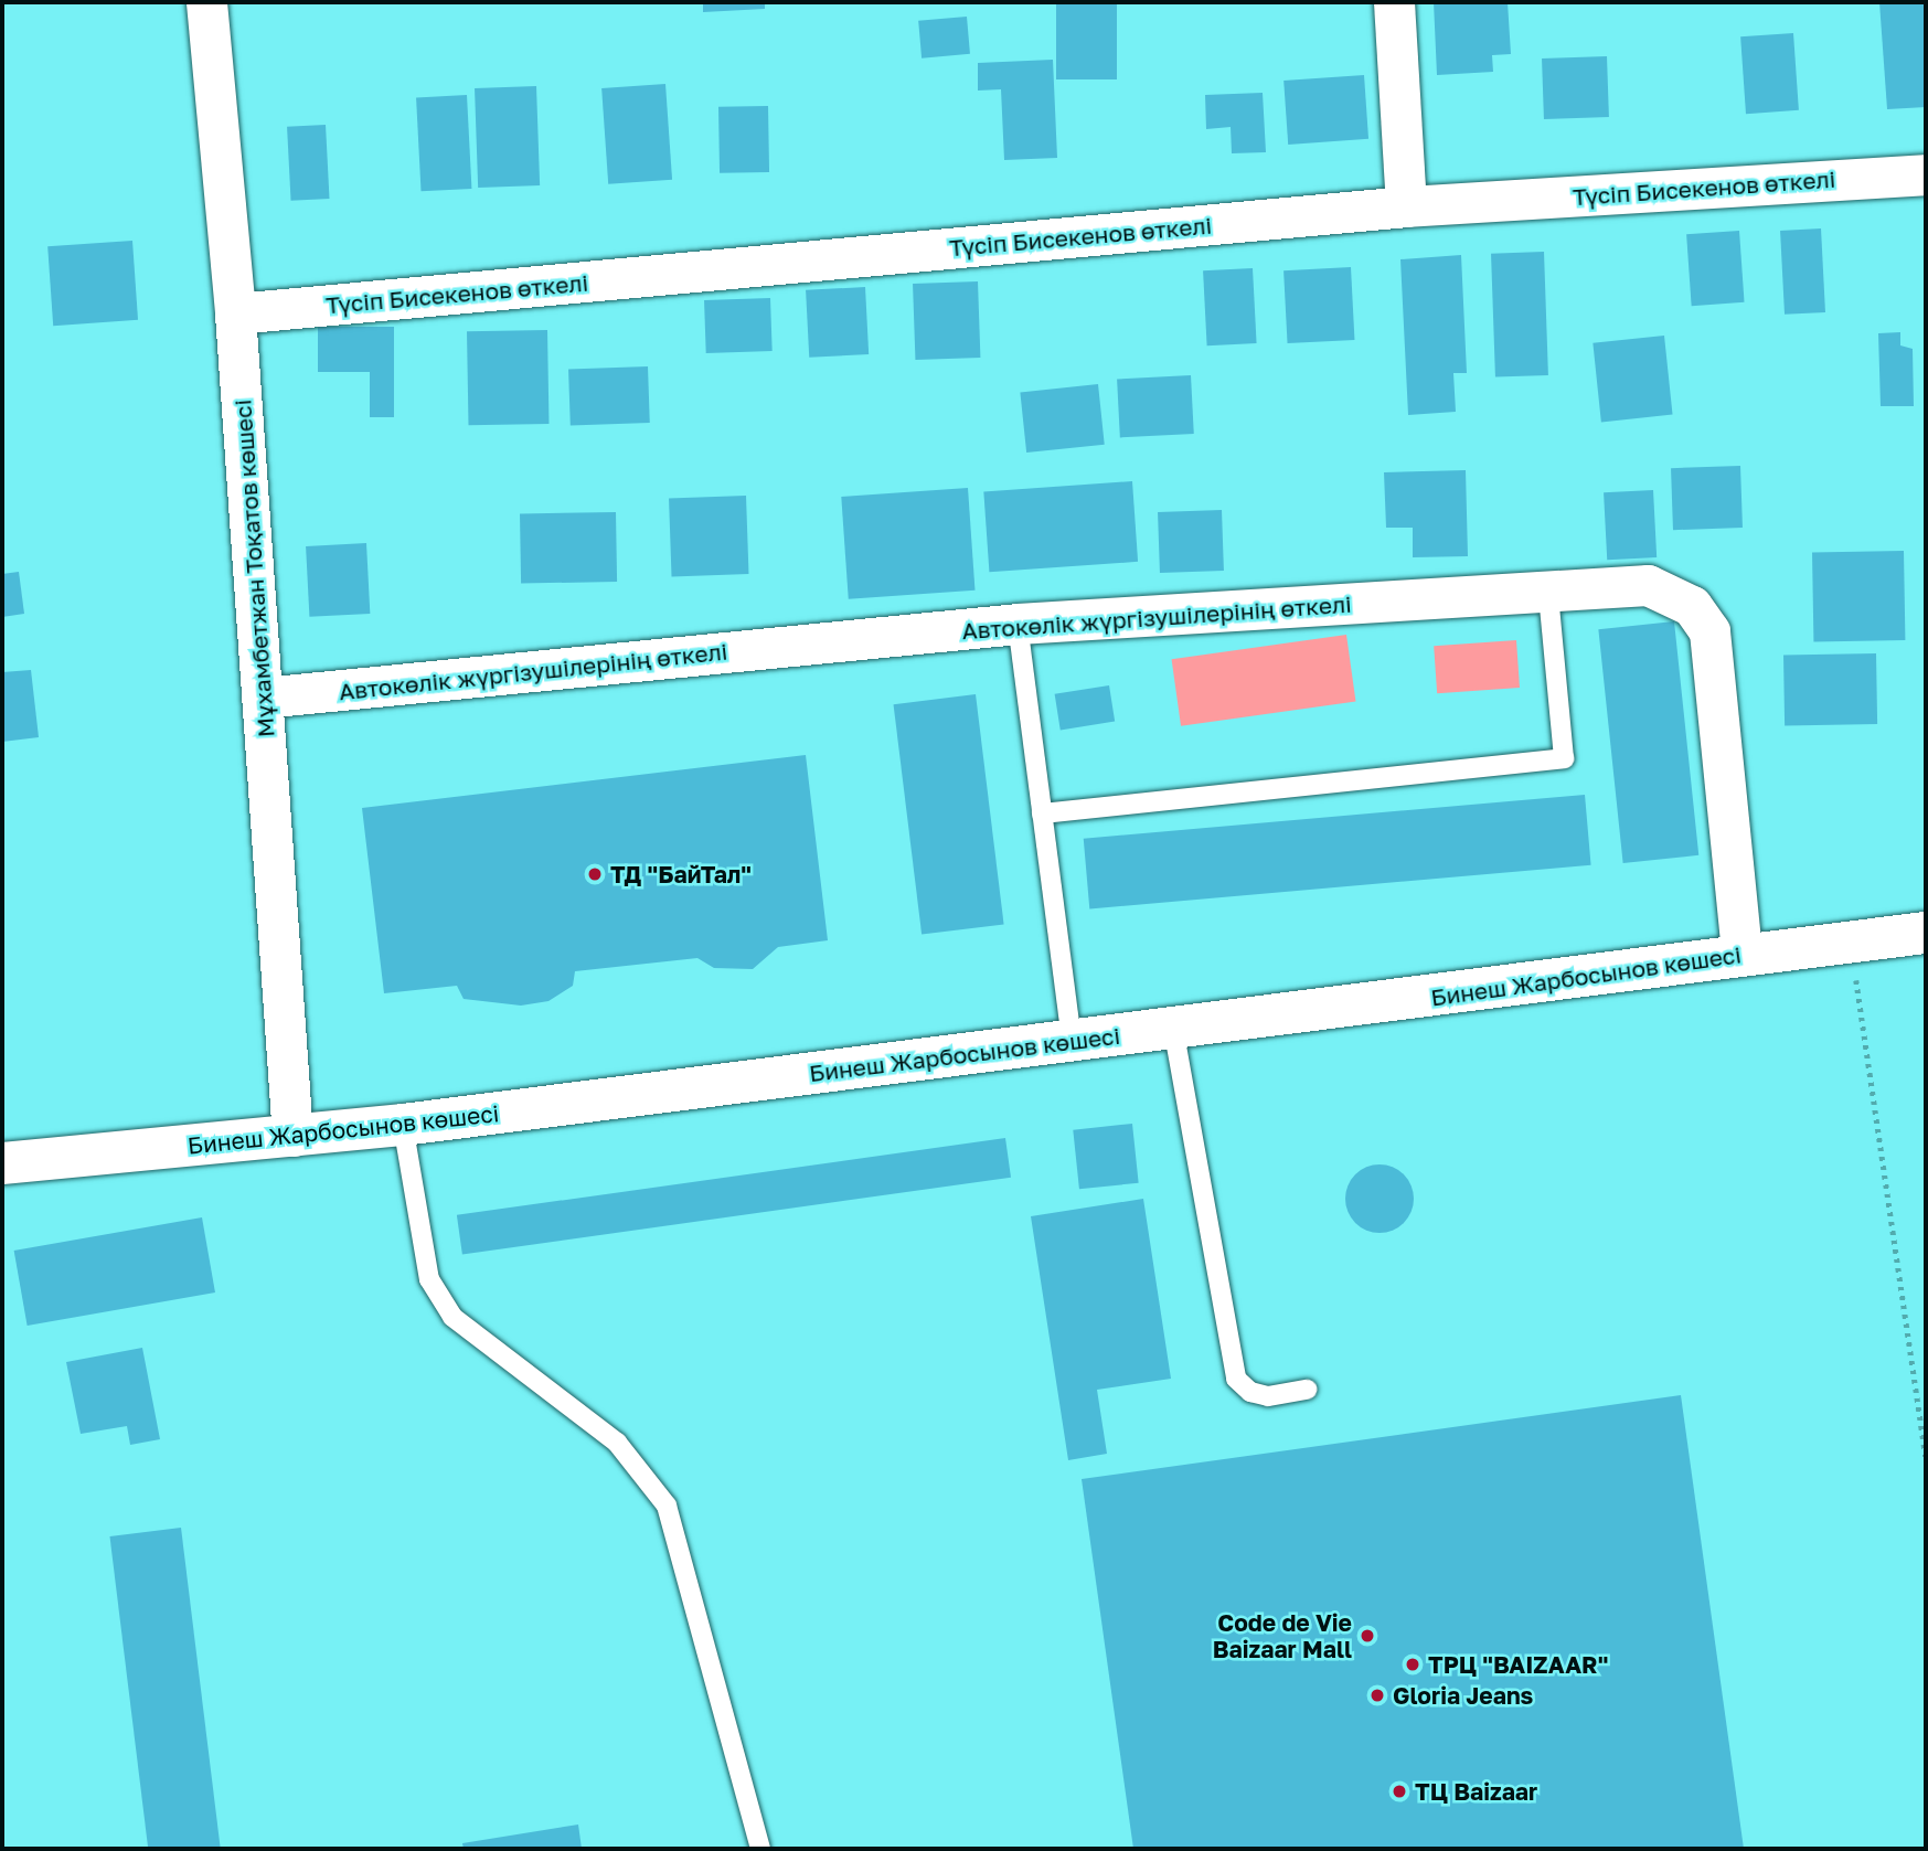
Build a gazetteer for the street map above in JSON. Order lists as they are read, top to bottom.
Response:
{
  "streets": {
    "street": [
      "Түсіп Бисекенов өткелі",
      "Мұхамбетжан Тоқатов көшесі",
      "Автокөлік жүргізушілерінің өткелі",
      "Бинеш Жарбосынов көшесі"
    ]
  },
  "crossings": [
    ["Түсіп Бисекенов өткелі", "Мұхамбетжан Тоқатов көшесі"],
    ["Мұхамбетжан Тоқатов көшесі", "Автокөлік жүргізушілерінің өткелі"],
    ["Мұхамбетжан Тоқатов көшесі", "Бинеш Жарбосынов көшесі"],
    ["Автокөлік жүргізушілерінің өткелі", "Бинеш Жарбосынов көшесі"]
  ],
  "places": [
    "ТД \"БайТал\"",
    "Code de Vie Baizaar Mall",
    "ТРЦ \"BAIZAAR\"",
    "Gloria Jeans",
    "ТЦ Baizaar"
  ]
}
